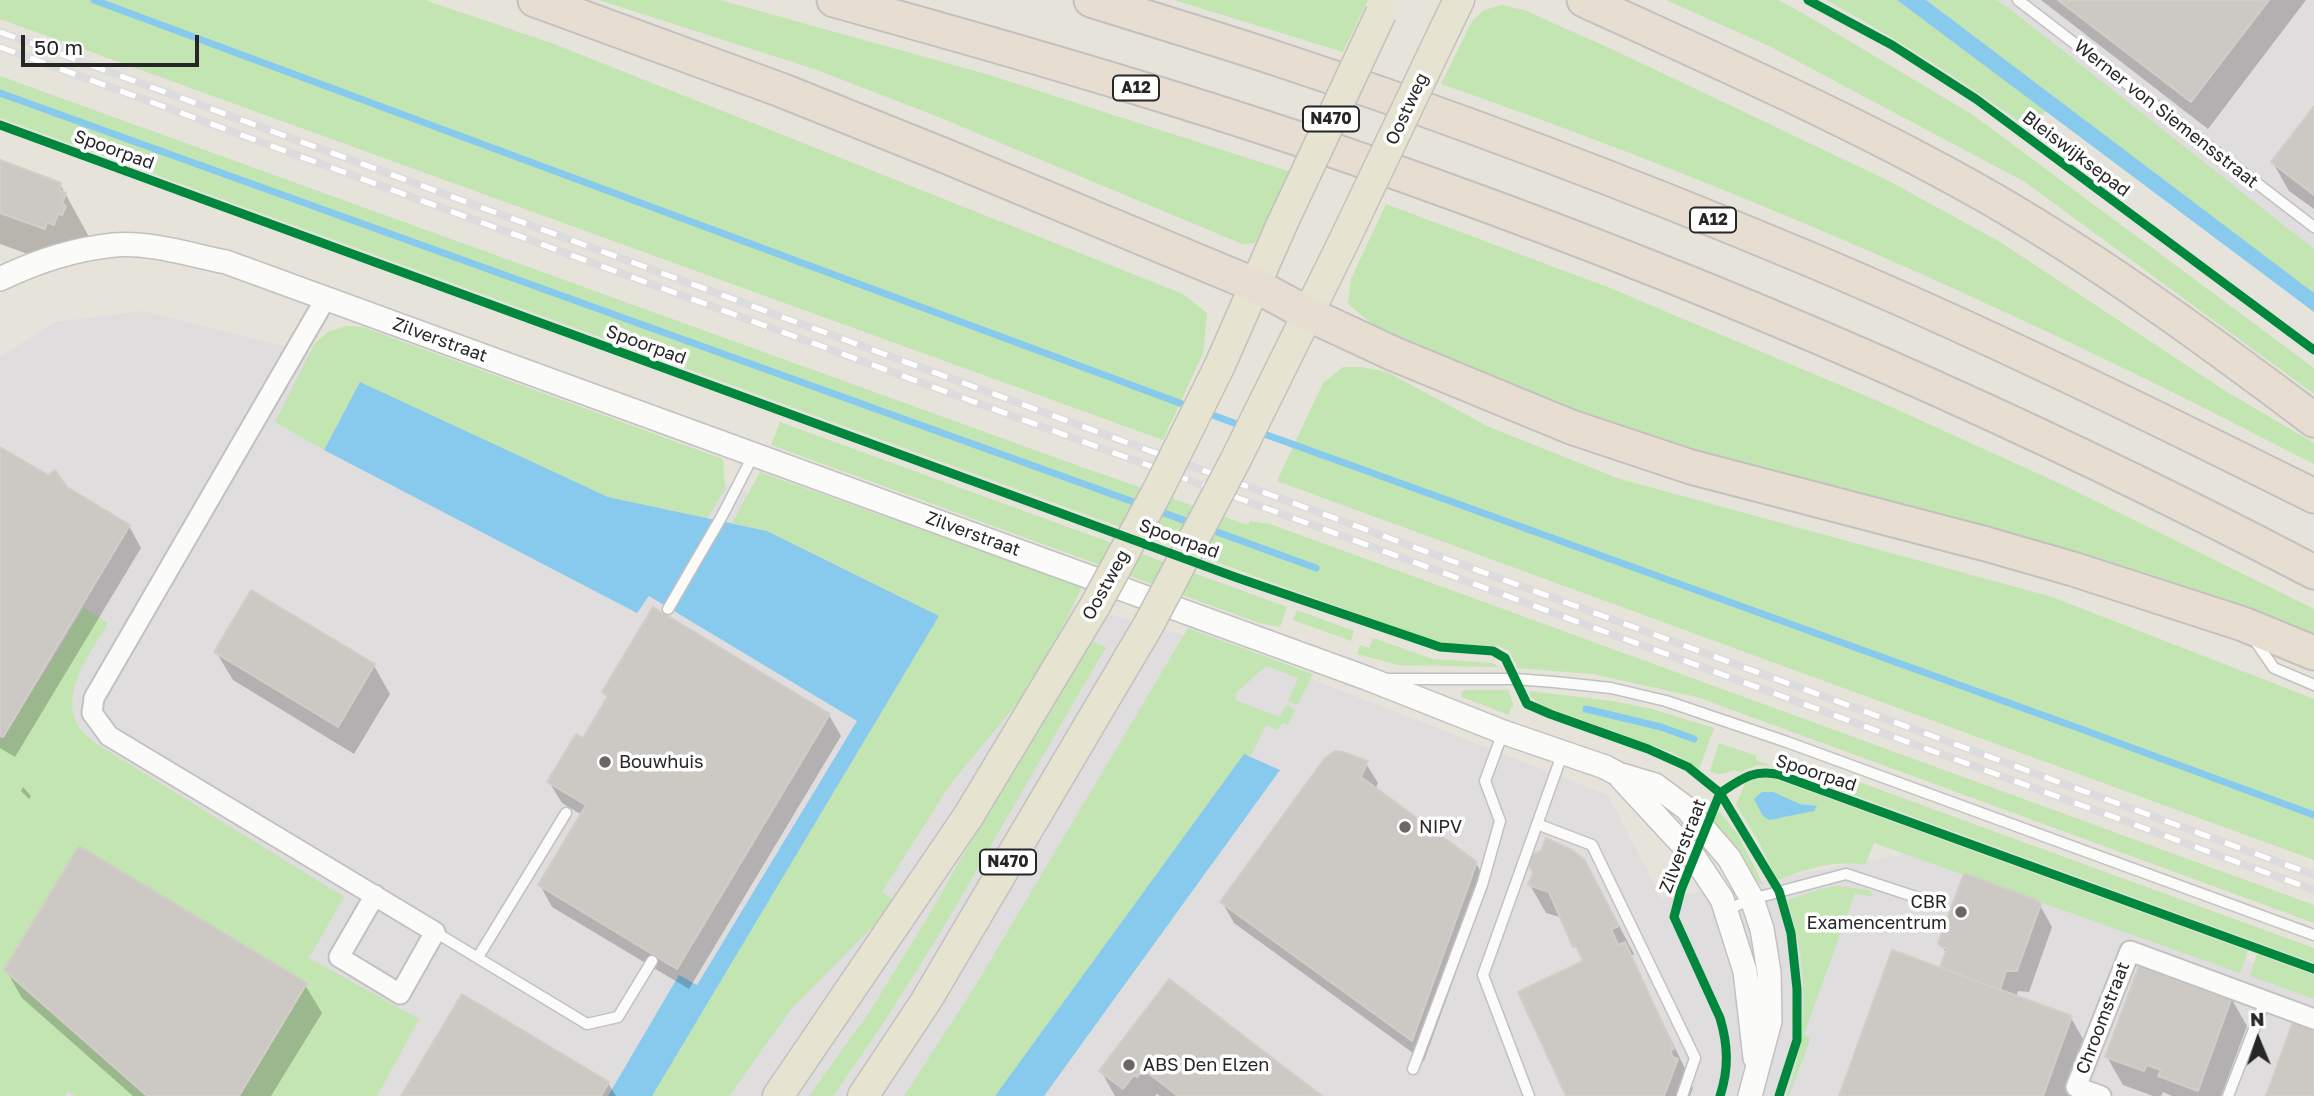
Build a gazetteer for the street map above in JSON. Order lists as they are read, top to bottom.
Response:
{
  "streets": {
    "highway": ["A12"],
    "main road": ["Oostweg", "N470"],
    "street": ["Zilverstraat", "Chroomstraat"],
    "lane": ["Werner von Siemensstraat", "Spoorpad"],
    "cycle path": ["Bleiswijksepad"]
  },
  "crossings": [
    ["Spoorpad", "Zilverstraat"]
  ],
  "places": [
    "Bouwhuis",
    "NIPV",
    "CBR Examencentrum",
    "ABS Den Elzen"
  ],
  "scale_bar": "50 m",
  "north": "top"
}
